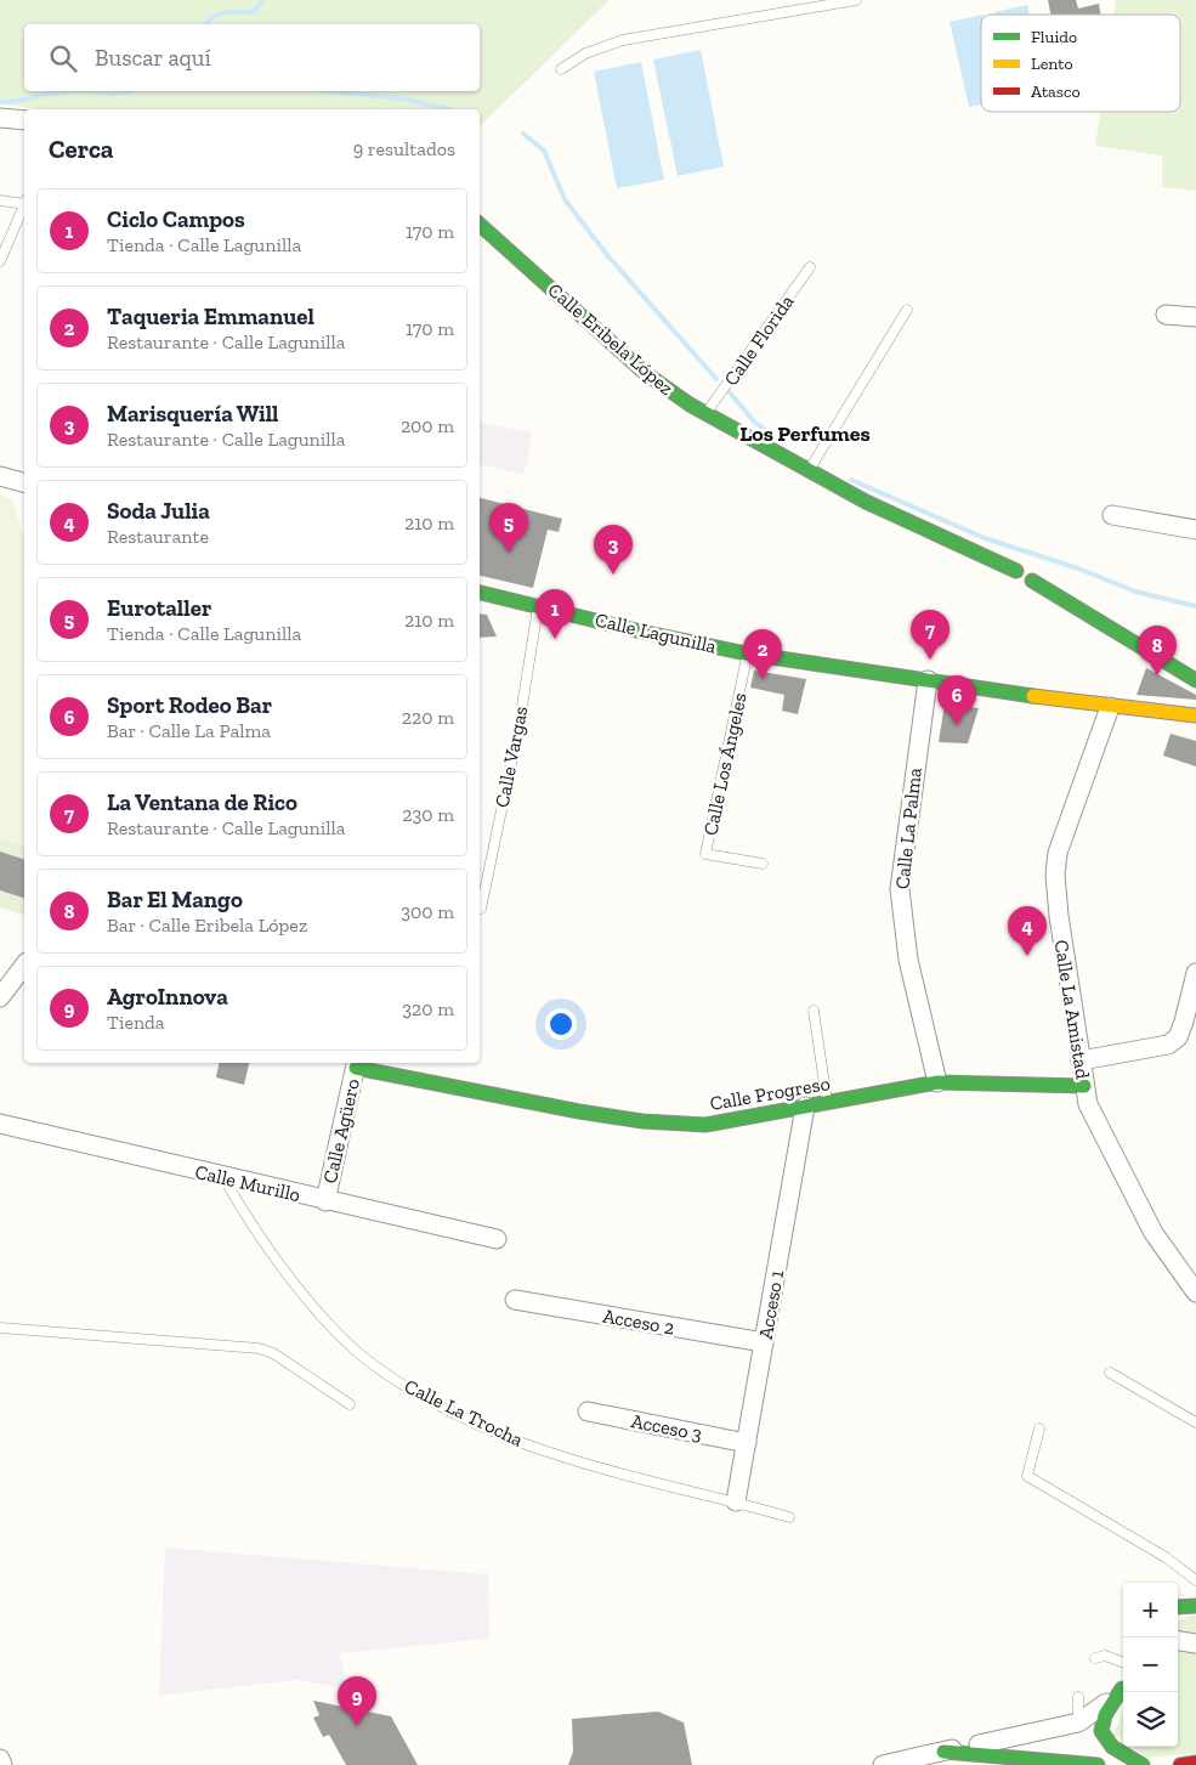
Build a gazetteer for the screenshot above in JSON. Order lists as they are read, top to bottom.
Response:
{
  "streets": {
    "main road": ["Calle Eribela López", "Calle Lagunilla", "Calle Progreso"],
    "street": [
      "Calle La Palma",
      "Calle La Amistad",
      "Calle Agüero",
      "Calle Murillo",
      "Acceso 1",
      "Acceso 2",
      "Acceso 3"
    ],
    "lane": [
      "Calle Florida",
      "Calle Vargas",
      "Calle Los Ángeles",
      "Calle La Trocha"
    ]
  },
  "crossings": [
    ["Calle Eribela López", "Calle Florida"],
    ["Calle Lagunilla", "Calle Vargas"],
    ["Calle Lagunilla", "Calle Los Ángeles"],
    ["Calle Lagunilla", "Calle La Palma"],
    ["Calle Lagunilla", "Calle La Amistad"],
    ["Calle La Palma", "Calle Progreso"],
    ["Calle La Amistad", "Calle Progreso"],
    ["Calle Progreso", "Calle Agüero"],
    ["Calle Progreso", "Acceso 1"],
    ["Calle Agüero", "Calle Murillo"],
    ["Calle Murillo", "Calle La Trocha"],
    ["Acceso 1", "Acceso 2"],
    ["Acceso 1", "Calle La Trocha"],
    ["Acceso 1", "Acceso 3"]
  ],
  "districts": ["Los Perfumes"],
  "legend": ["Fluido", "Lento", "Atasco"],
  "page": {
    "search": "Buscar aquí",
    "heading": ["Cerca", "9 resultados"],
    "list": [
      {
        "mark": "1",
        "name": "Ciclo Campos",
        "note": "Tienda · Calle Lagunilla",
        "value": "170 m"
      },
      {
        "mark": "2",
        "name": "Taqueria Emmanuel",
        "note": "Restaurante · Calle Lagunilla",
        "value": "170 m"
      },
      {
        "mark": "3",
        "name": "Marisquería Will",
        "note": "Restaurante · Calle Lagunilla",
        "value": "200 m"
      },
      {
        "mark": "4",
        "name": "Soda Julia",
        "note": "Restaurante",
        "value": "210 m"
      },
      {
        "mark": "5",
        "name": "Eurotaller",
        "note": "Tienda · Calle Lagunilla",
        "value": "210 m"
      },
      {
        "mark": "6",
        "name": "Sport Rodeo Bar",
        "note": "Bar · Calle La Palma",
        "value": "220 m"
      },
      {
        "mark": "7",
        "name": "La Ventana de Rico",
        "note": "Restaurante · Calle Lagunilla",
        "value": "230 m"
      },
      {
        "mark": "8",
        "name": "Bar El Mango",
        "note": "Bar · Calle Eribela López",
        "value": "300 m"
      },
      {
        "mark": "9",
        "name": "AgroInnova",
        "note": "Tienda",
        "value": "320 m"
      }
    ],
    "pins": [
      "5",
      "3",
      "1",
      "7",
      "8",
      "2",
      "6",
      "4",
      "9"
    ],
    "map_buttons": ["+", "−"]
  }
}
